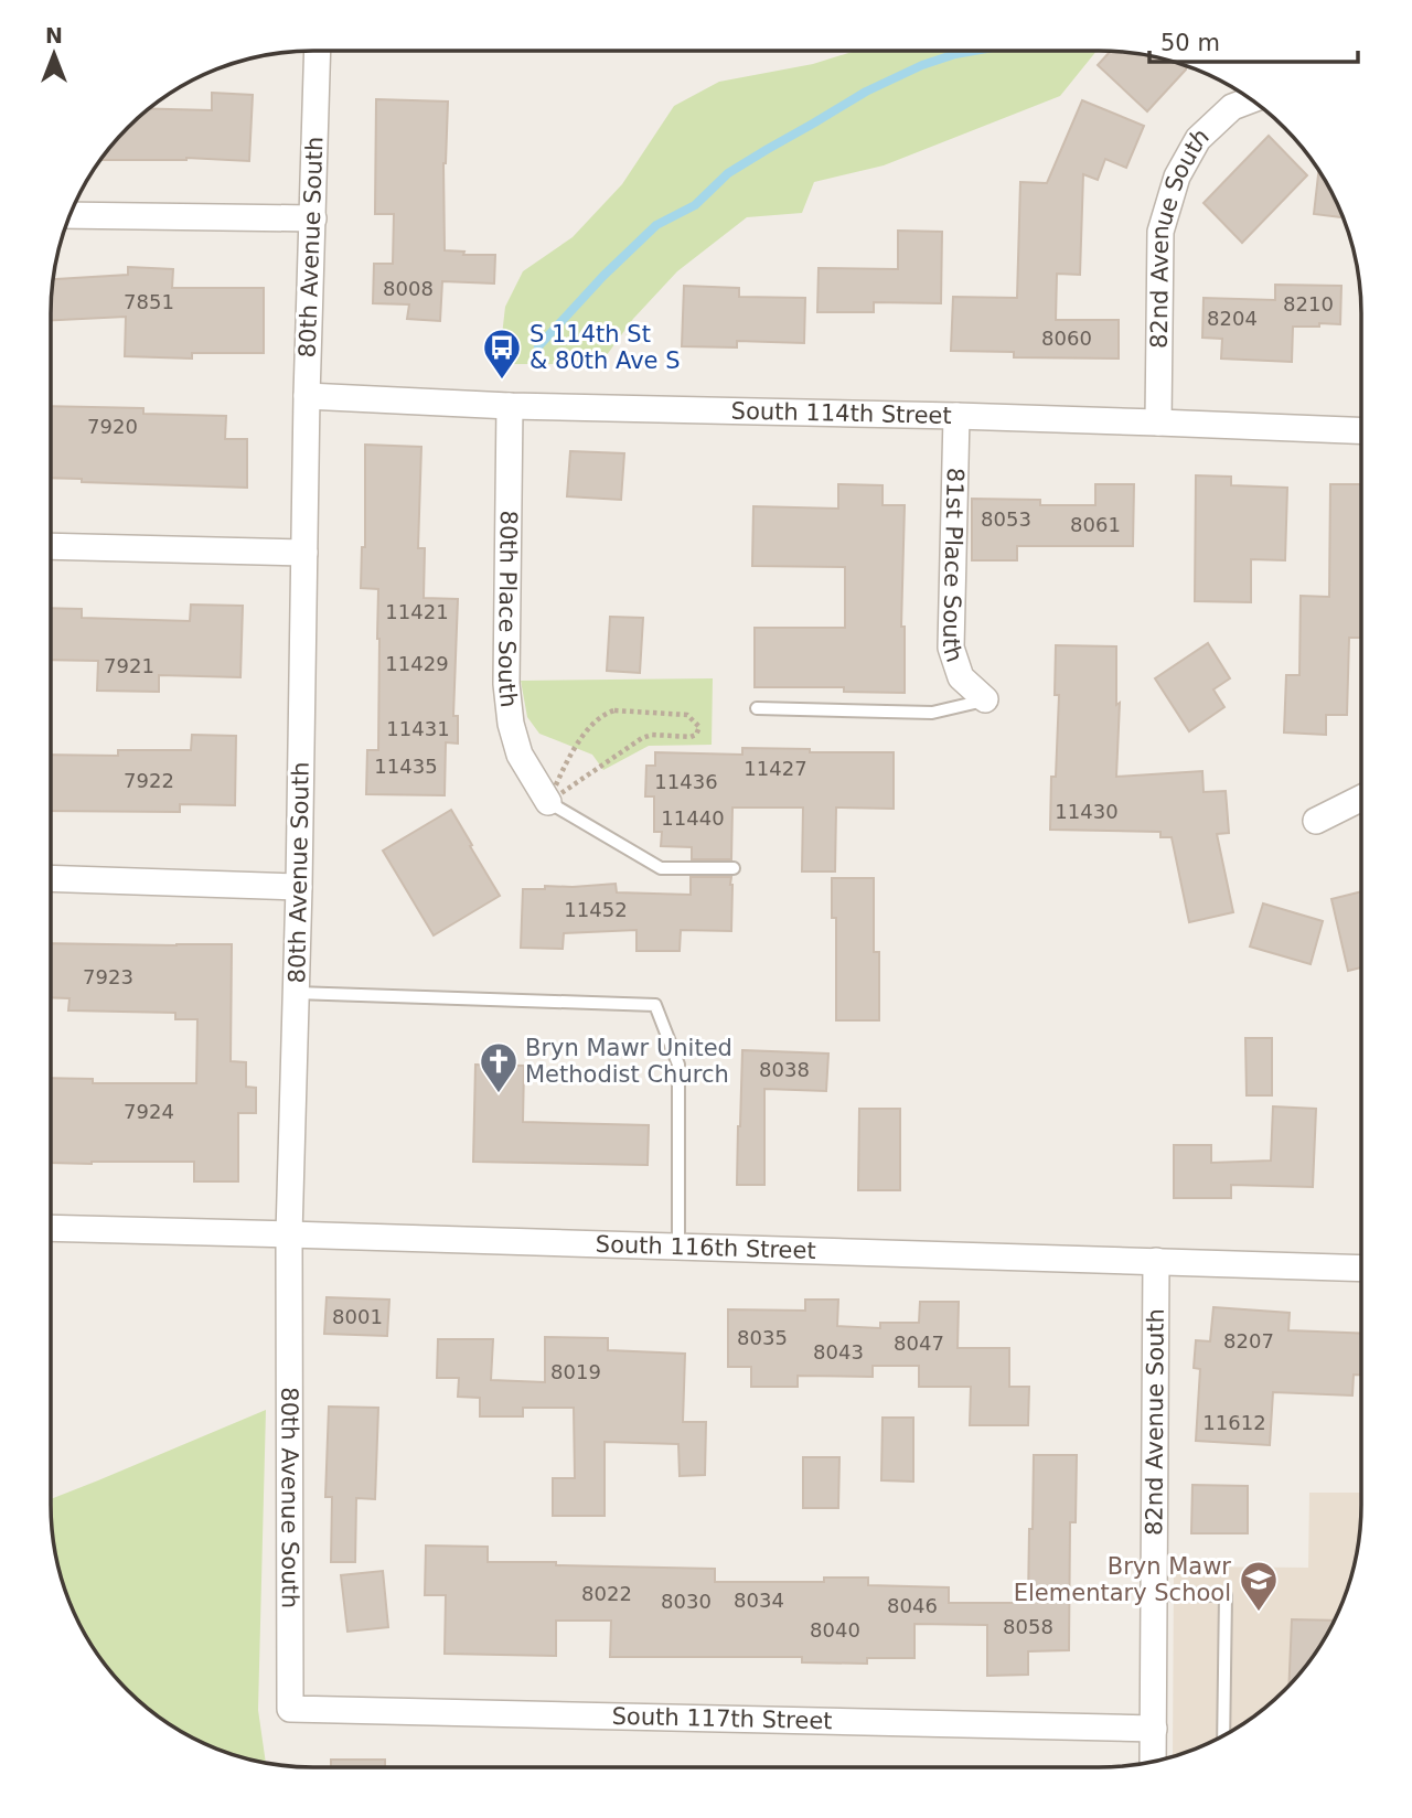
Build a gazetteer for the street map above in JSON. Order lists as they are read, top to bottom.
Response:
{
  "streets": {
    "street": [
      "82nd Avenue South",
      "80th Avenue South",
      "South 114th Street",
      "81st Place South",
      "80th Place South",
      "South 116th Street",
      "South 117th Street"
    ]
  },
  "crossings": [
    ["82nd Avenue South", "South 114th Street"],
    ["82nd Avenue South", "South 116th Street"],
    ["82nd Avenue South", "South 117th Street"],
    ["80th Avenue South", "South 114th Street"],
    ["80th Avenue South", "South 116th Street"],
    ["80th Avenue South", "South 117th Street"],
    ["South 114th Street", "81st Place South"],
    ["South 114th Street", "80th Place South"]
  ],
  "places": {
    "bus stop": ["S 114th St & 80th Ave S"],
    "church": ["Bryn Mawr United Methodist Church"],
    "school or university": ["Bryn Mawr Elementary School"]
  },
  "house_numbers": [
    "8008",
    "7851",
    "8210",
    "8204",
    "8060",
    "7920",
    "8053",
    "8061",
    "11421",
    "11429",
    "7921",
    "11431",
    "11435",
    "11427",
    "7922",
    "11436",
    "11430",
    "11440",
    "11452",
    "7923",
    "8038",
    "7924",
    "8001",
    "8035",
    "8207",
    "8047",
    "8043",
    "8019",
    "11612",
    "8022",
    "8034",
    "8030",
    "8046",
    "8058",
    "8040"
  ],
  "scale_bar": "50 m",
  "north": "top"
}
